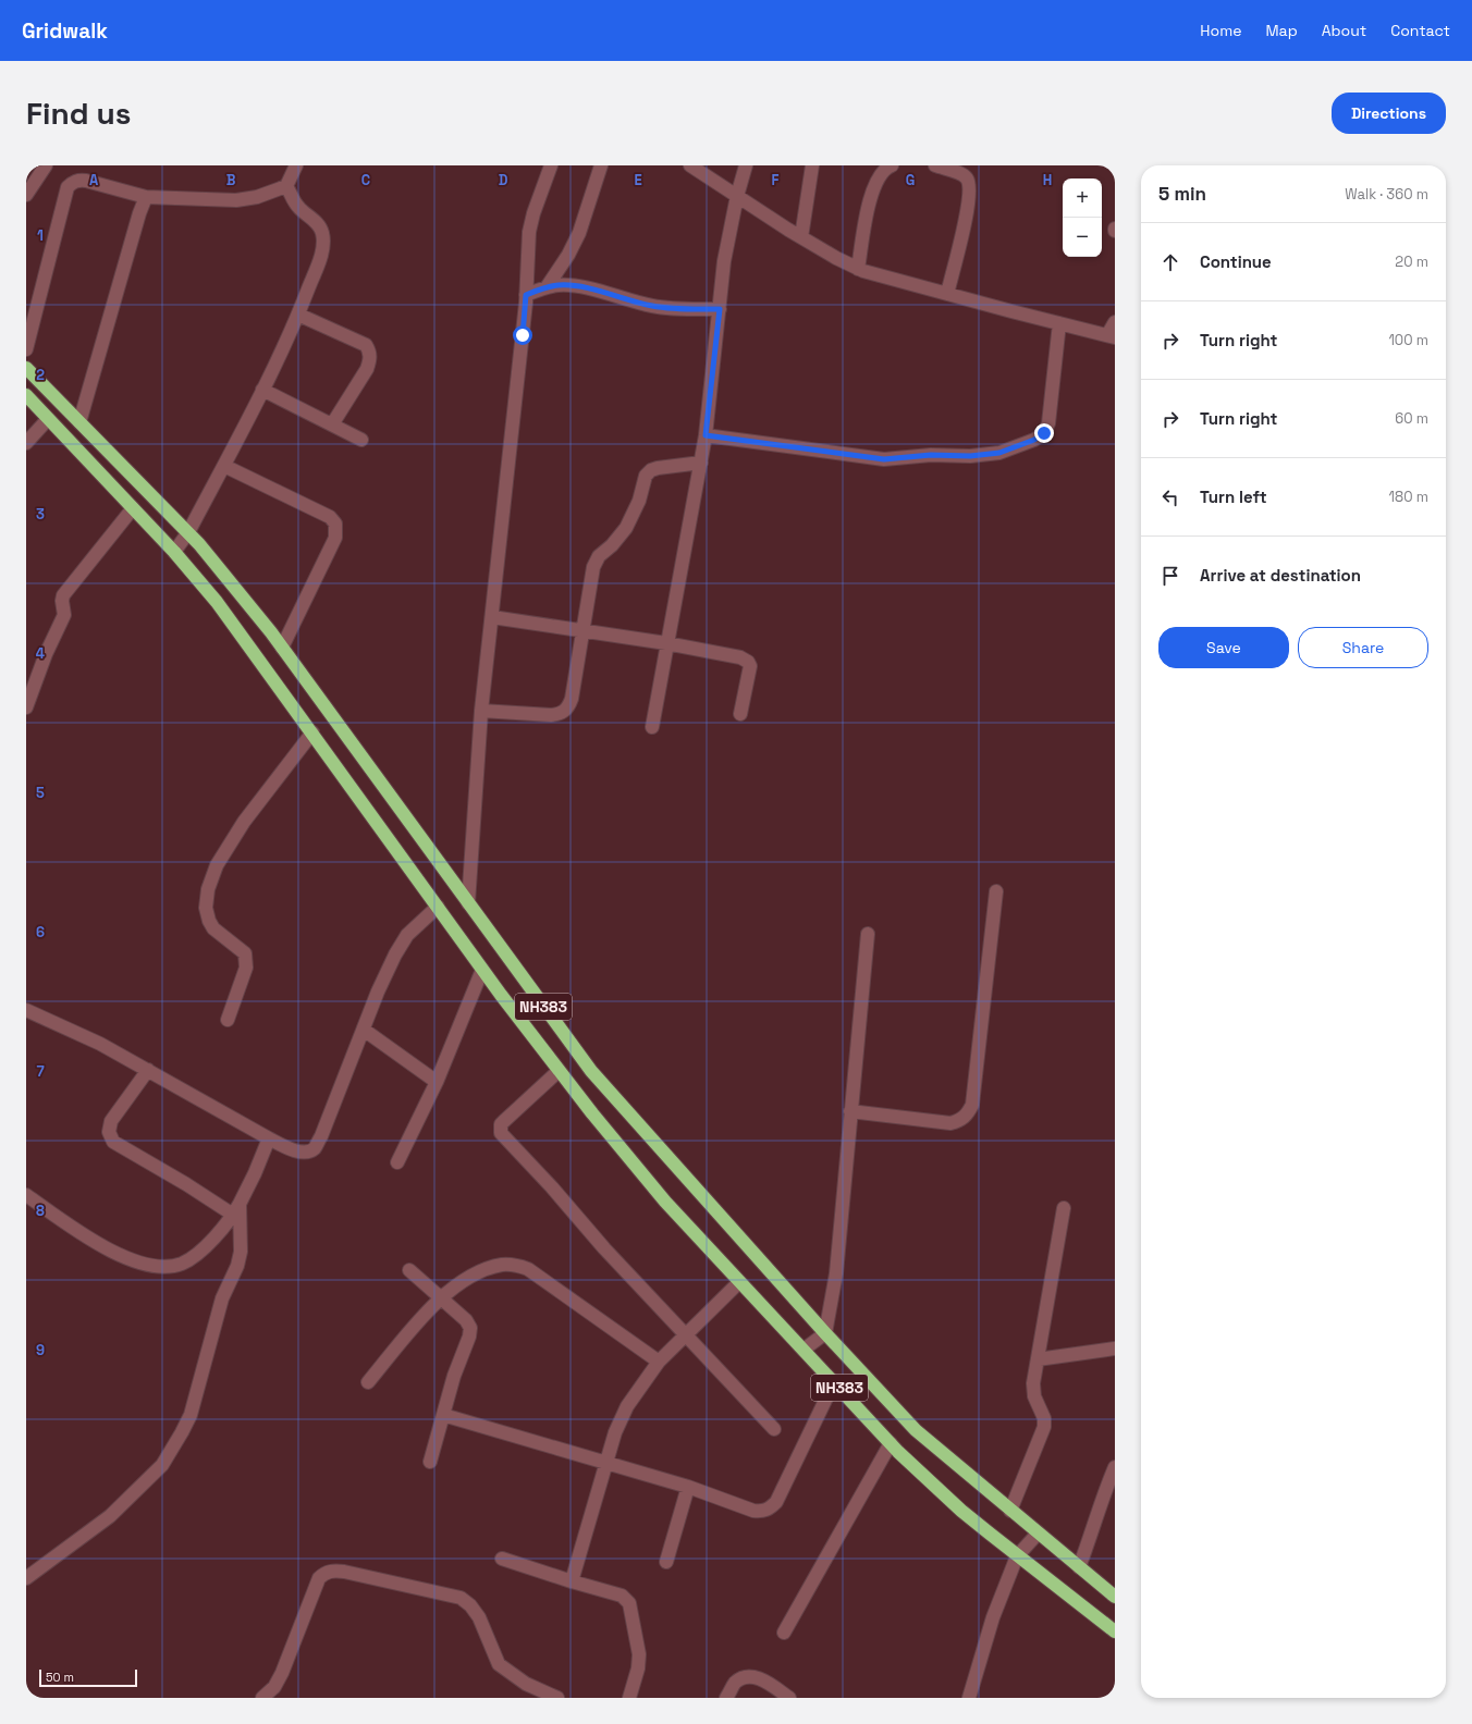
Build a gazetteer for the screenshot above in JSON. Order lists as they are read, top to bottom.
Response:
{
  "streets": {
    "highway": ["NH383"]
  },
  "scale_bar": "50 m",
  "page": {
    "header": "Gridwalk",
    "nav": [
      "Home",
      "Map",
      "About",
      "Contact"
    ],
    "buttons": [
      "Directions",
      ["Save", "Share"]
    ],
    "title": "Find us",
    "heading": ["5 min", "Walk · 360 m"],
    "map_buttons": ["+", "−"],
    "list": [
      ["Continue", "20 m"],
      ["Turn right", "100 m"],
      ["Turn right", "60 m"],
      ["Turn left", "180 m"],
      "Arrive at destination"
    ],
    "scale": "50 m"
  },
  "grid": {
    "columns": [
      "A",
      "B",
      "C",
      "D",
      "E",
      "F",
      "G",
      "H"
    ],
    "rows": [
      "1",
      "2",
      "3",
      "4",
      "5",
      "6",
      "7",
      "8",
      "9"
    ]
  }
}
